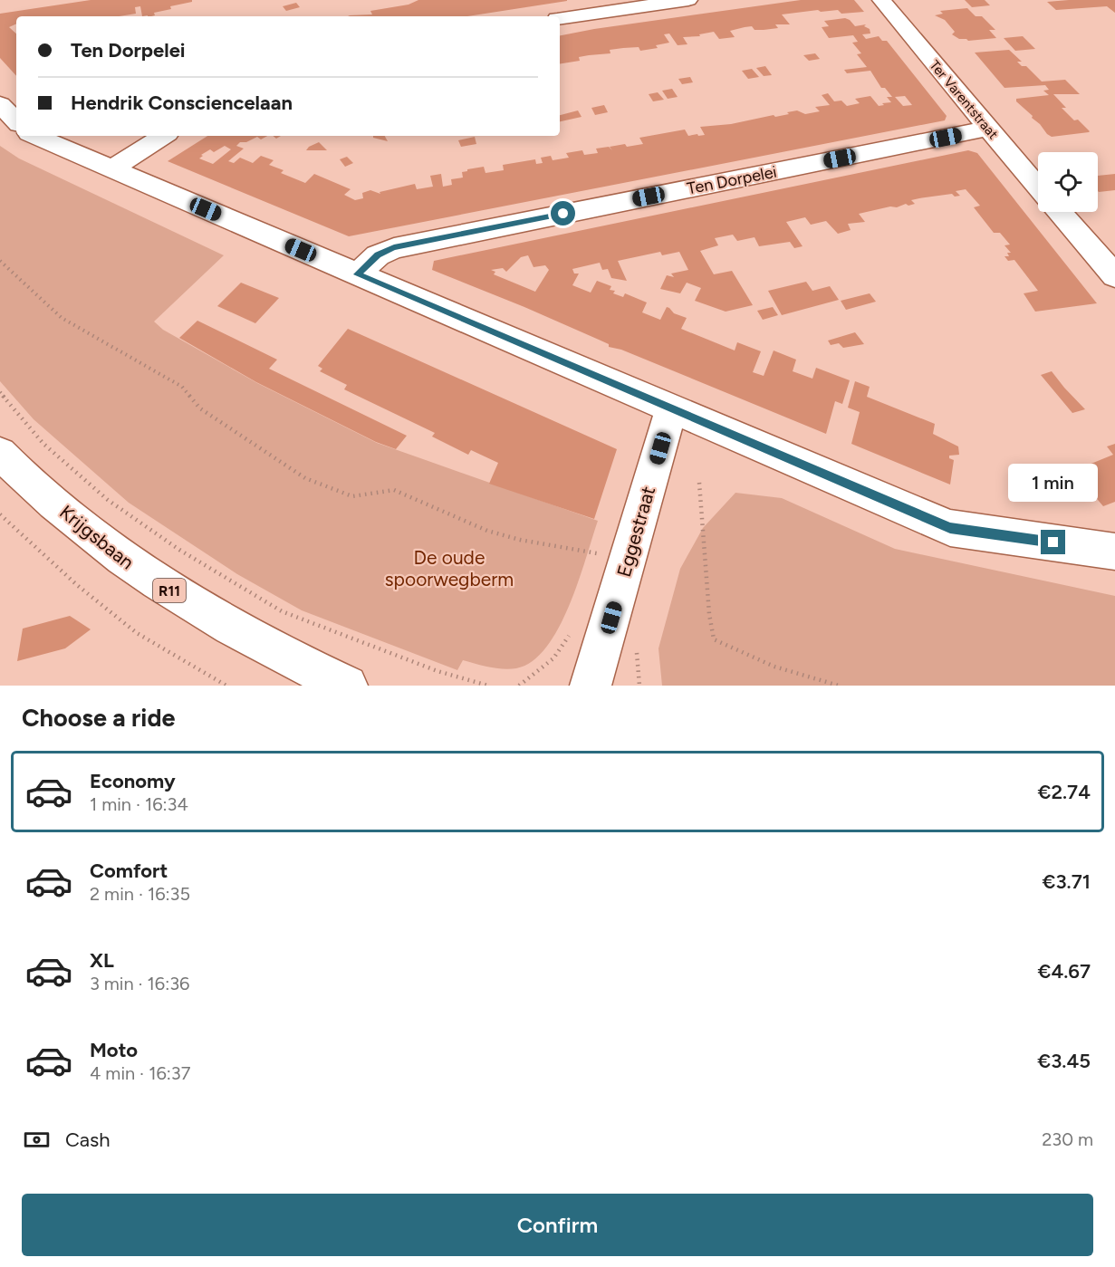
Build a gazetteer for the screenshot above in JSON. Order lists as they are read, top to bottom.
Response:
{
  "streets": {
    "street": [
      "Ter Varentstraat",
      "Ten Dorpelei",
      "Eggestraat",
      "Krijgsbaan",
      "R11"
    ]
  },
  "crossings": [
    ["Ter Varentstraat", "Ten Dorpelei"]
  ],
  "parks": ["De oude spoorwegberm"],
  "page": {
    "banner": ["Ten Dorpelei", "Hendrik Consciencelaan"],
    "bubble": "1 min",
    "heading": "Choose a ride",
    "list": [
      {
        "name": "Economy",
        "note": "1 min · 16:34",
        "value": "€2.74"
      },
      {
        "name": "Comfort",
        "note": "2 min · 16:35",
        "value": "€3.71"
      },
      {
        "name": "XL",
        "note": "3 min · 16:36",
        "value": "€4.67"
      },
      {
        "name": "Moto",
        "note": "4 min · 16:37",
        "value": "€3.45"
      }
    ],
    "pay": ["Cash", "230 m"],
    "buttons": "Confirm"
  }
}
